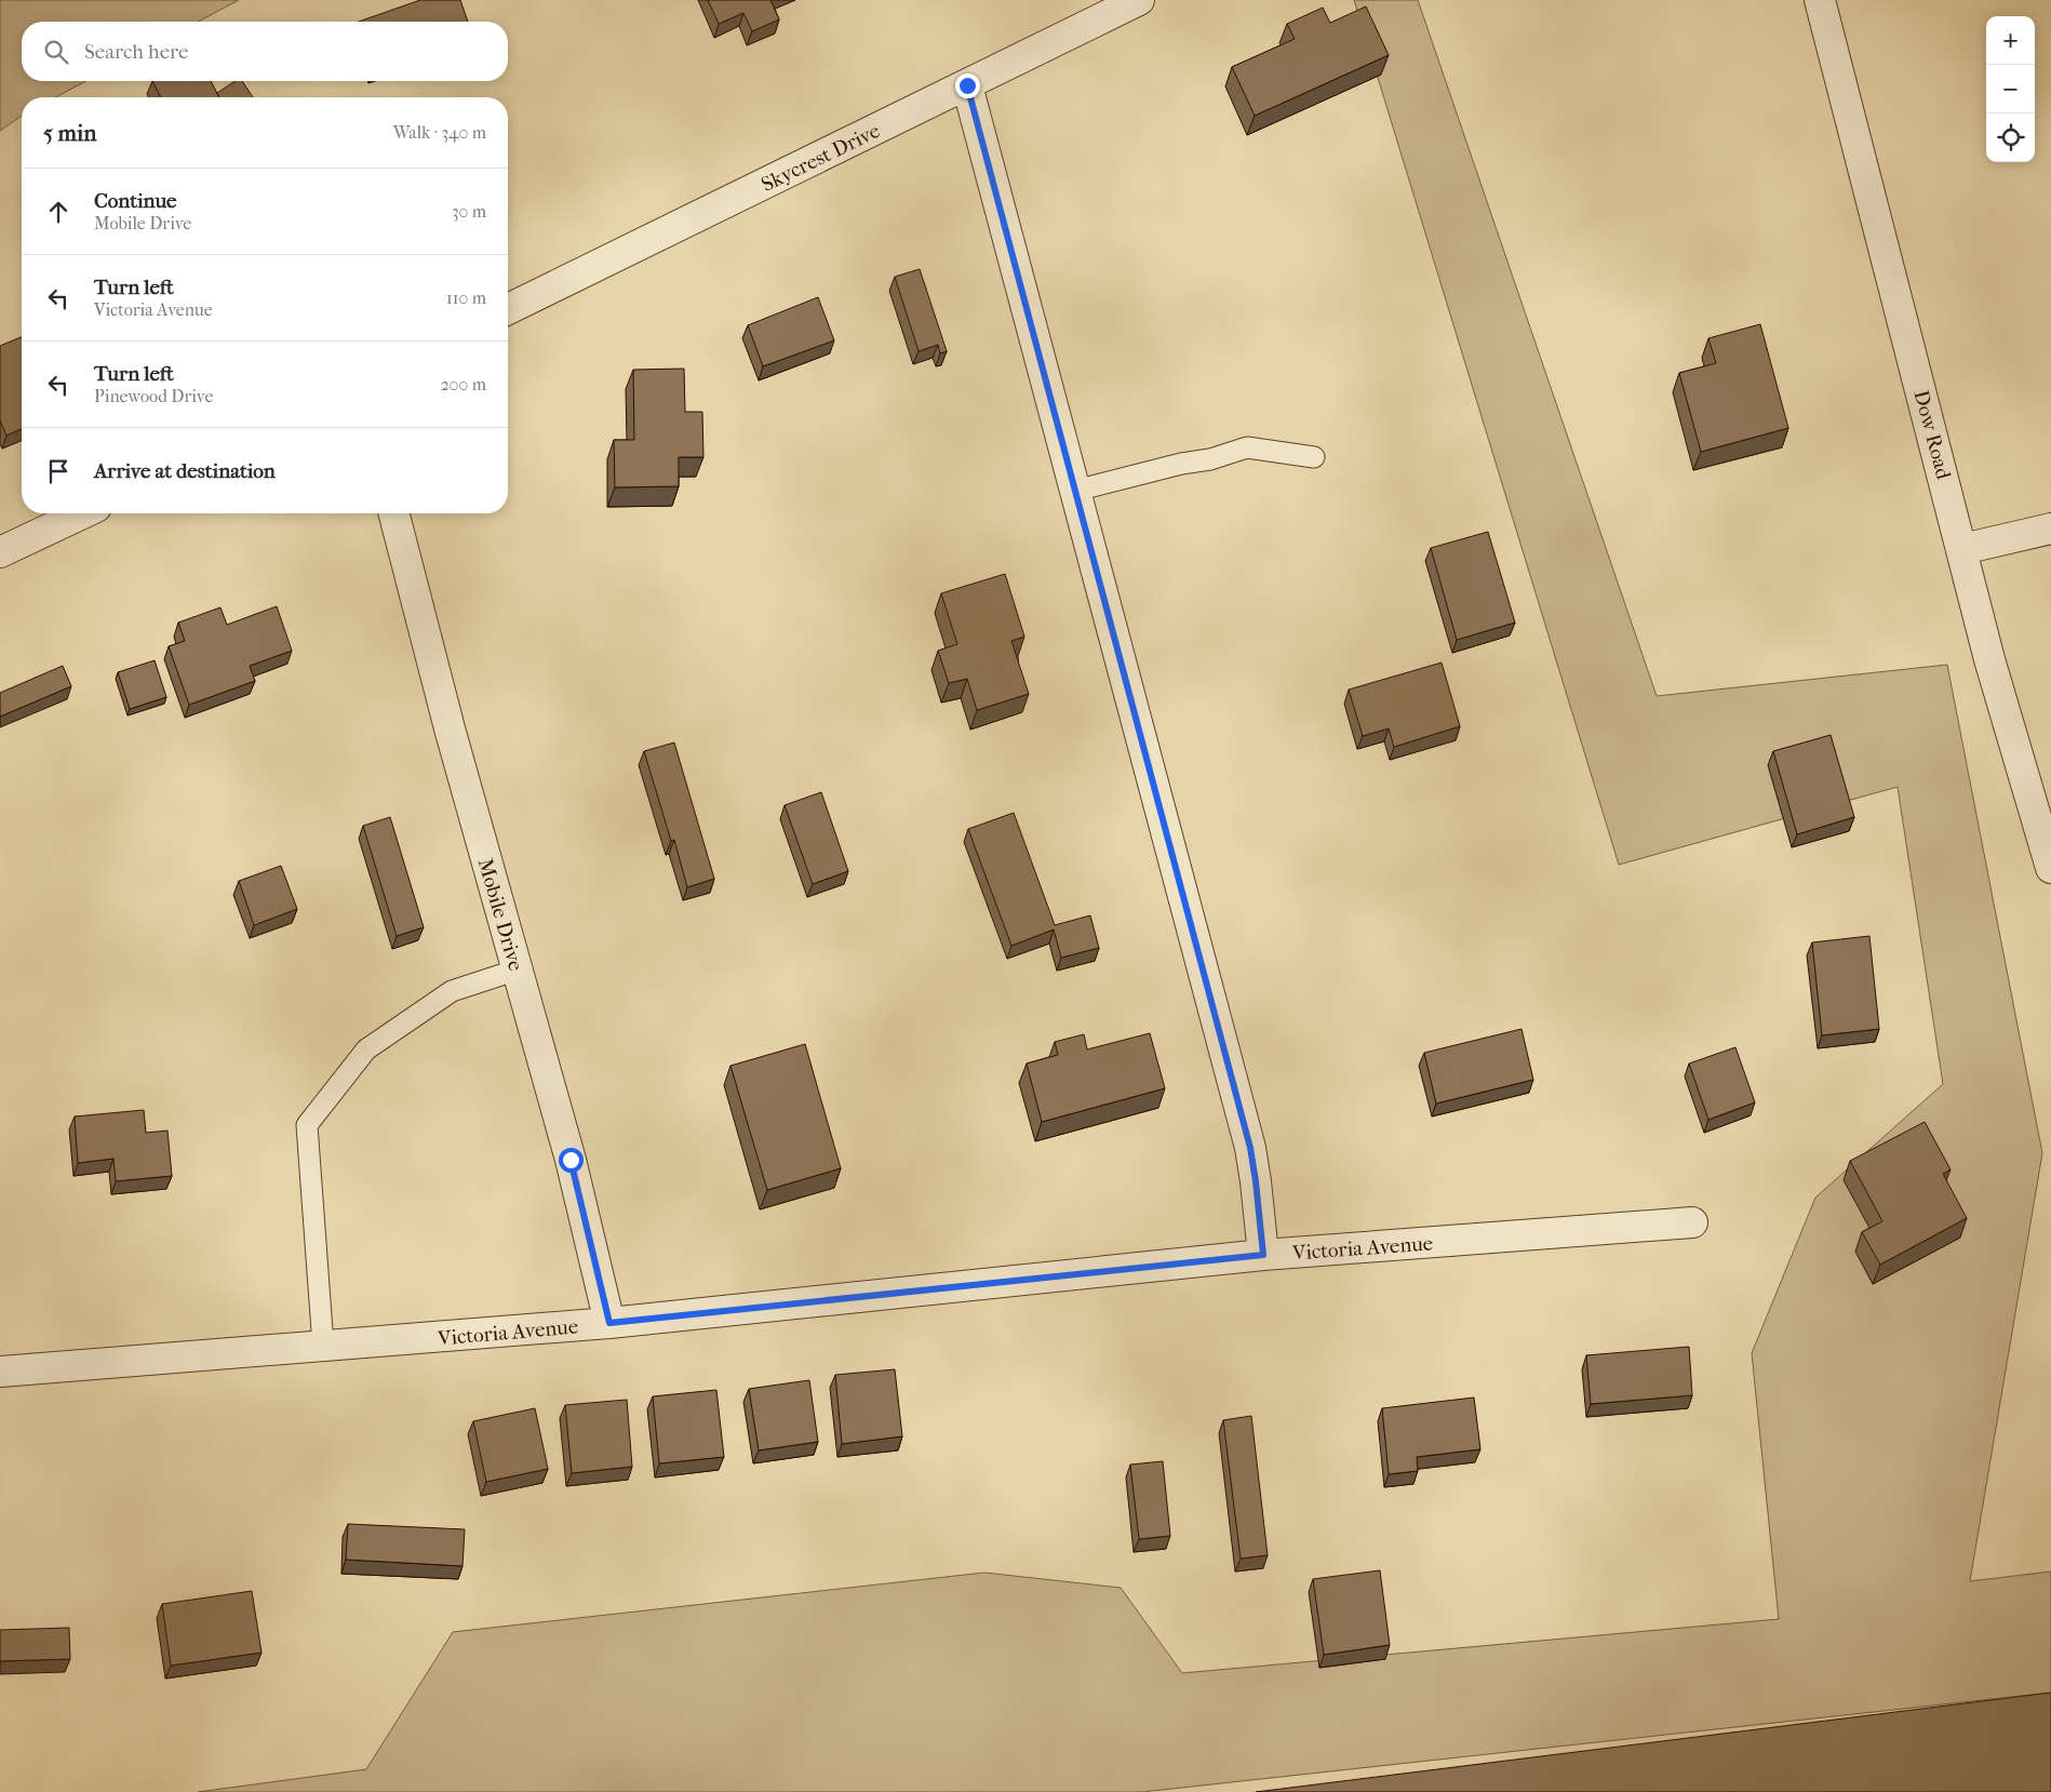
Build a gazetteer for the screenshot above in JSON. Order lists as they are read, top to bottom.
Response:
{
  "streets": {
    "street": [
      "Skycrest Drive",
      "Dow Road",
      "Mobile Drive",
      "Victoria Avenue"
    ]
  },
  "crossings": [
    ["Mobile Drive", "Victoria Avenue"]
  ],
  "page": {
    "map_buttons": ["+", "−"],
    "search": "Search here",
    "heading": ["5 min", "Walk · 340 m"],
    "list": [
      ["Continue", "Mobile Drive", "30 m"],
      ["Turn left", "Victoria Avenue", "110 m"],
      ["Turn left", "Pinewood Drive", "200 m"],
      "Arrive at destination"
    ]
  }
}
